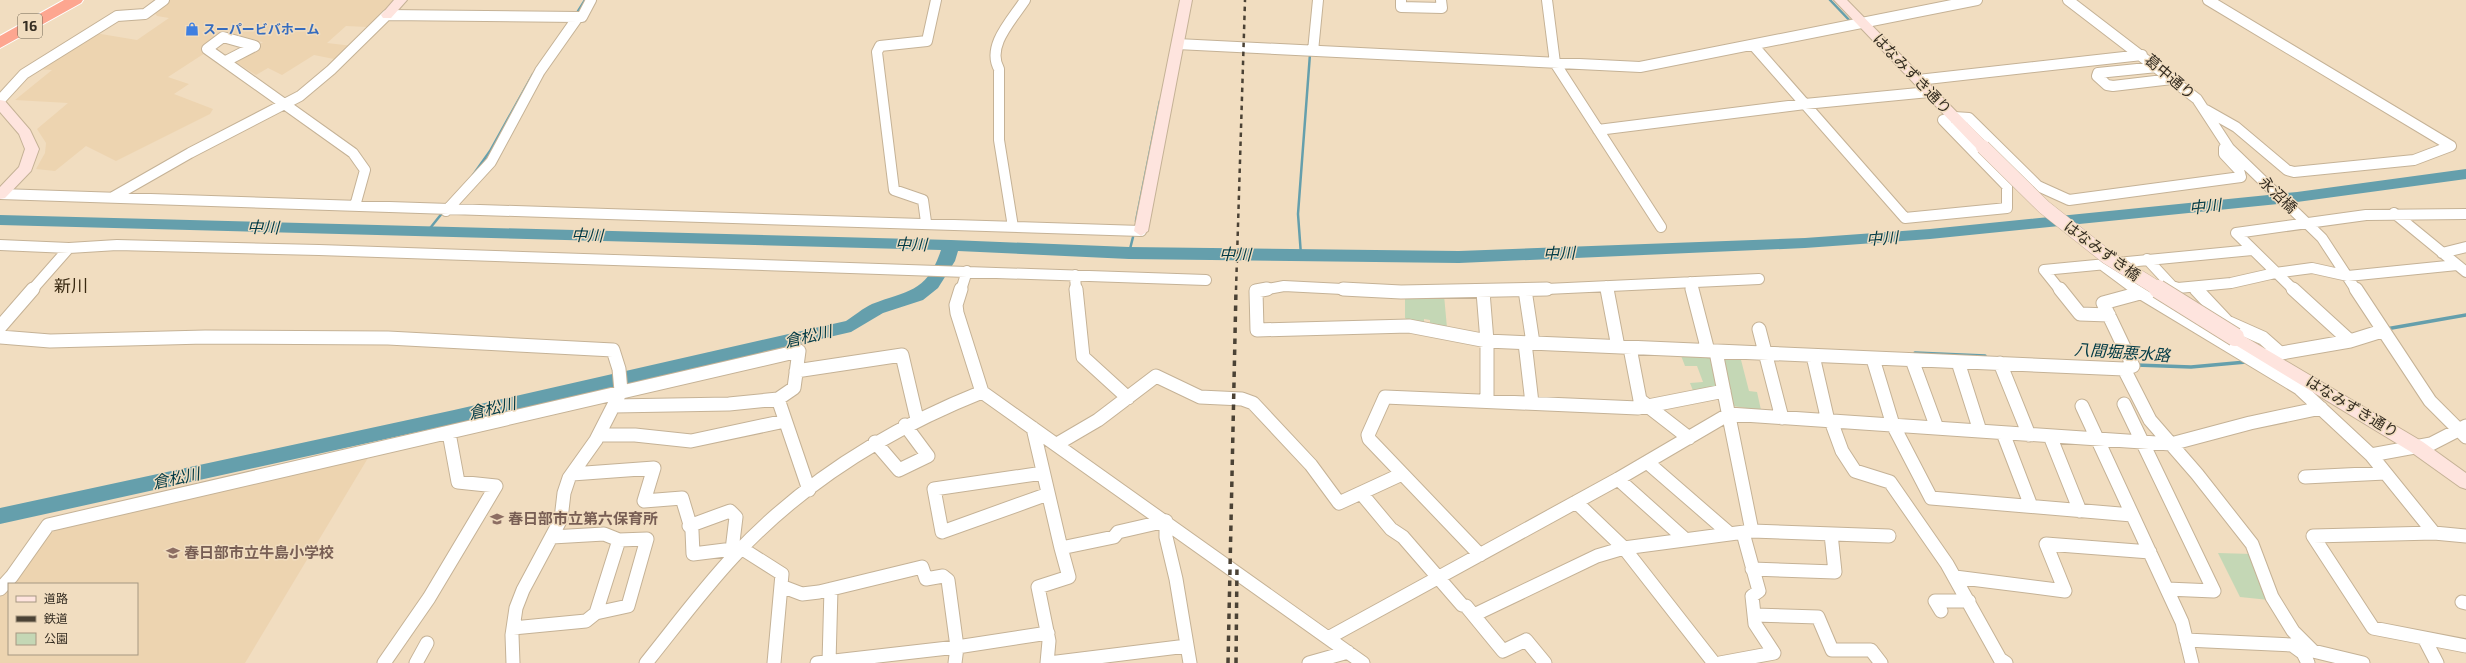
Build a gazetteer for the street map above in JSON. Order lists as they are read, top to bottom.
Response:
{
  "streets": {
    "highway": ["16"],
    "street": [
      "はなみずき通り",
      "葛中通り",
      "永沼橋",
      "はなみずき橋"
    ]
  },
  "crossings": [
    ["はなみずき通り", "はなみずき橋"],
    ["葛中通り", "永沼橋"]
  ],
  "districts": ["新川"],
  "water": ["中川", "倉松川", "八間堀悪水路"],
  "places": {
    "shop": ["スーパービバホーム"],
    "school or university": ["春日部市立第六保育所", "春日部市立牛島小学校"]
  },
  "legend": ["道路", "鉄道", "公園"]
}
